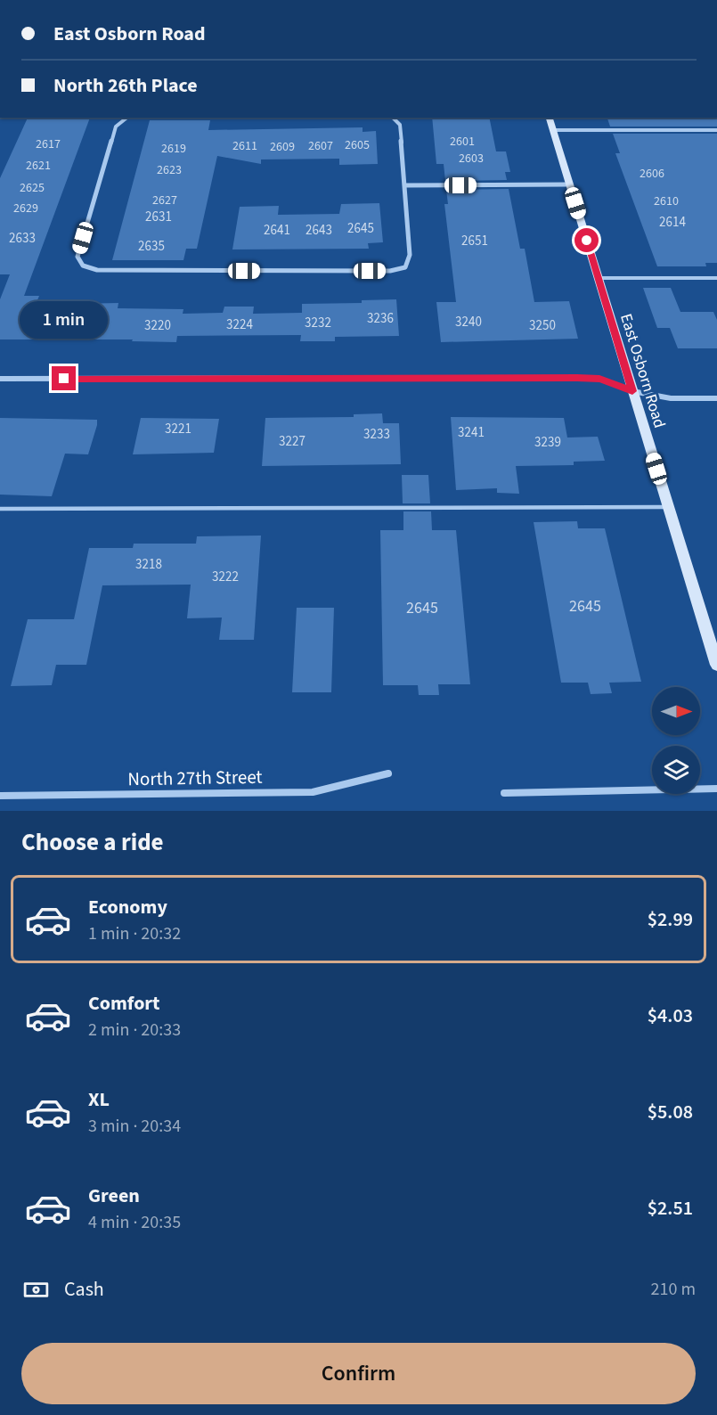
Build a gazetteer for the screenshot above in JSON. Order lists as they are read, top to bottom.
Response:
{
  "streets": {
    "main road": ["East Osborn Road"],
    "street": ["North 27th Street"]
  },
  "house_numbers": [
    "2601",
    "2617",
    "2605",
    "2611",
    "2607",
    "2609",
    "2619",
    "2603",
    "2621",
    "2623",
    "2606",
    "2625",
    "2627",
    "2610",
    "2629",
    "2631",
    "2614",
    "2645",
    "2641",
    "2643",
    "2633",
    "2651",
    "2635",
    "3236",
    "3240",
    "3232",
    "3224",
    "3220",
    "3250",
    "3221",
    "3241",
    "3233",
    "3227",
    "3239",
    "3218",
    "3222",
    "2645",
    "2645"
  ],
  "north": "right",
  "page": {
    "banner": ["East Osborn Road", "North 26th Place"],
    "bubble": "1 min",
    "heading": "Choose a ride",
    "list": [
      {
        "name": "Economy",
        "note": "1 min · 20:32",
        "value": "$2.99"
      },
      {
        "name": "Comfort",
        "note": "2 min · 20:33",
        "value": "$4.03"
      },
      {
        "name": "XL",
        "note": "3 min · 20:34",
        "value": "$5.08"
      },
      {
        "name": "Green",
        "note": "4 min · 20:35",
        "value": "$2.51"
      }
    ],
    "pay": ["Cash", "210 m"],
    "buttons": "Confirm"
  }
}
